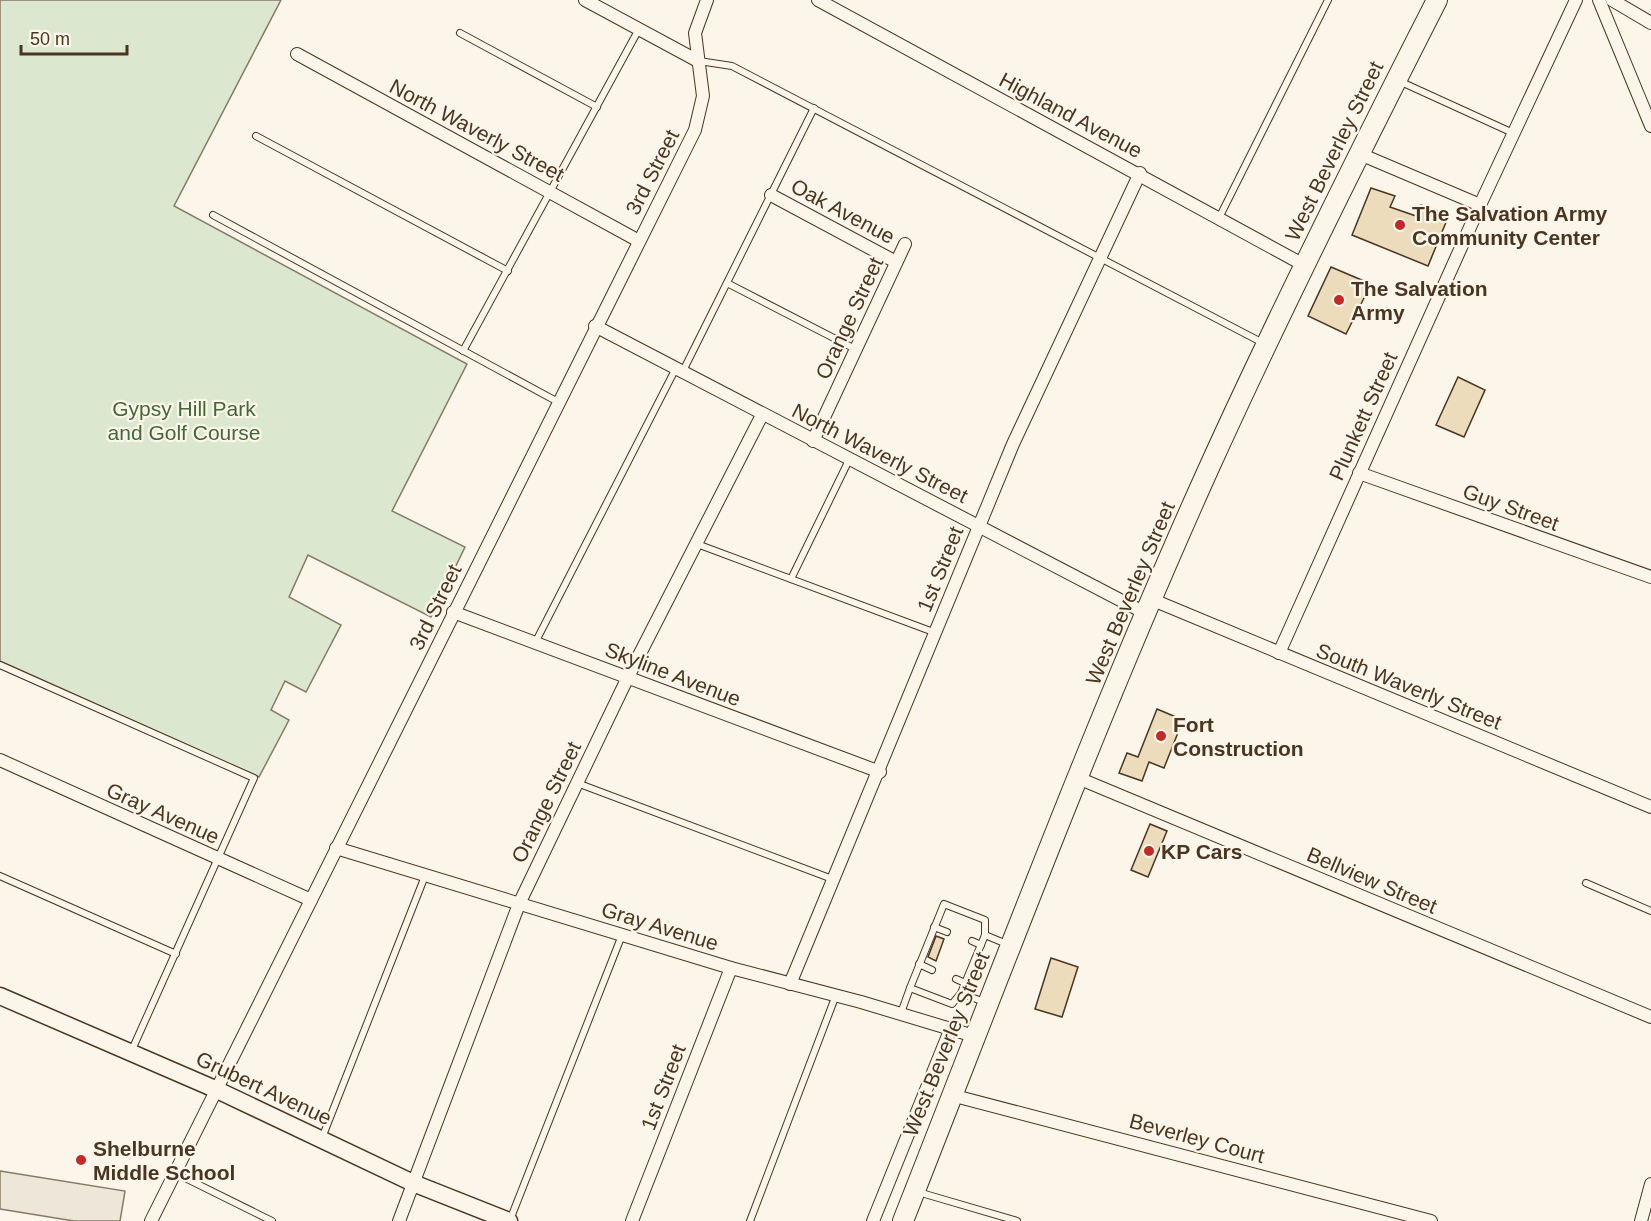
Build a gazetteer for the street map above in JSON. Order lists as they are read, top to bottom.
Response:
{
  "streets": {
    "main road": ["West Beverley Street"],
    "street": [
      "Highland Avenue",
      "North Waverly Street",
      "3rd Street",
      "Oak Avenue",
      "Orange Street",
      "Plunkett Street",
      "Guy Street",
      "1st Street",
      "Skyline Avenue",
      "South Waverly Street",
      "Gray Avenue",
      "Bellview Street",
      "Grubert Avenue",
      "Beverley Court"
    ]
  },
  "crossings": [
    ["Highland Avenue", "West Beverley Street"],
    ["Highland Avenue", "1st Street"],
    ["North Waverly Street", "West Beverley Street"],
    ["North Waverly Street", "3rd Street"],
    ["North Waverly Street", "Orange Street"],
    ["North Waverly Street", "1st Street"],
    ["North Waverly Street", "South Waverly Street"],
    ["West Beverley Street", "South Waverly Street"],
    ["West Beverley Street", "Gray Avenue"],
    ["West Beverley Street", "Bellview Street"],
    ["West Beverley Street", "Beverley Court"],
    ["3rd Street", "Skyline Avenue"],
    ["3rd Street", "Gray Avenue"],
    ["3rd Street", "Grubert Avenue"],
    ["Oak Avenue", "Orange Street"],
    ["Orange Street", "Skyline Avenue"],
    ["Orange Street", "Gray Avenue"],
    ["Orange Street", "Grubert Avenue"],
    ["Plunkett Street", "Guy Street"],
    ["Plunkett Street", "South Waverly Street"],
    ["1st Street", "Skyline Avenue"],
    ["1st Street", "Gray Avenue"]
  ],
  "parks": ["Gypsy Hill Park and Golf Course"],
  "places": [
    "The Salvation Army Community Center",
    "The Salvation Army",
    "Fort Construction",
    "KP Cars",
    "Shelburne Middle School"
  ],
  "scale_bar": "50 m"
}
